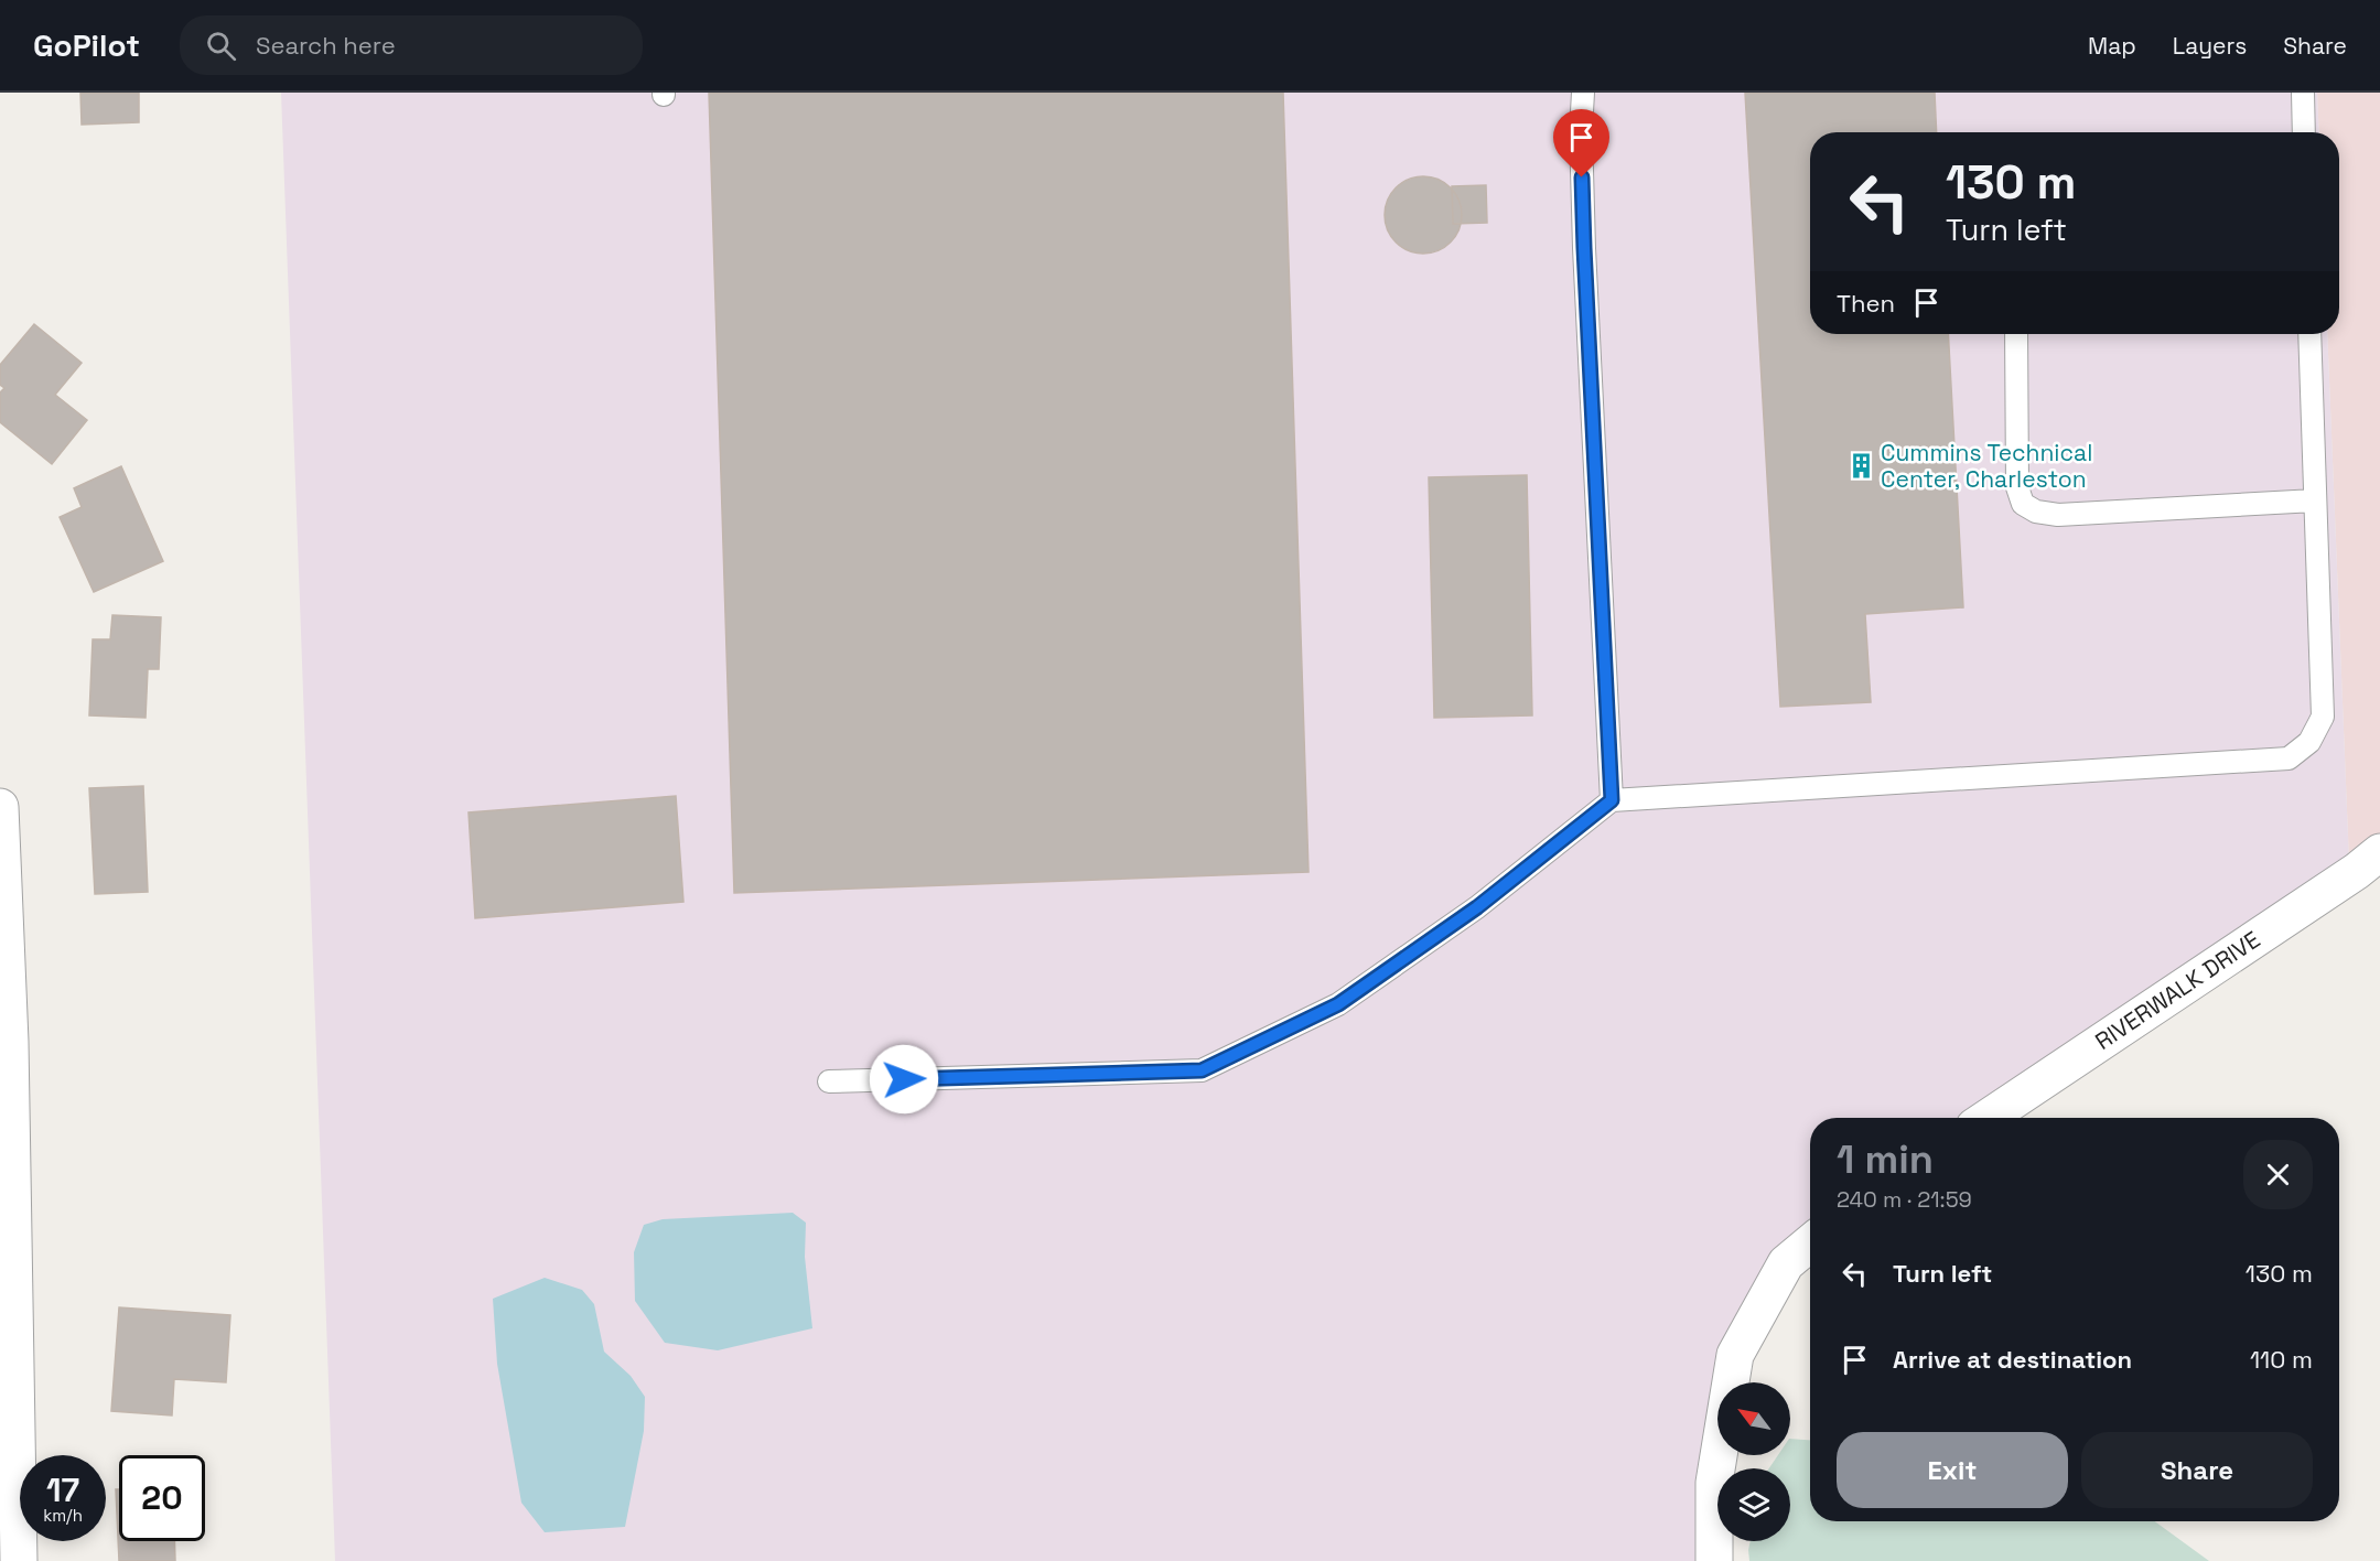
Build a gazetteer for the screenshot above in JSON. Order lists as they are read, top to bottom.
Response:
{
  "streets": {
    "street": ["RIVERWALK DRIVE"]
  },
  "places": {
    "building": ["Cummins Technical Center, Charleston"]
  },
  "north": "top left",
  "page": {
    "header": "GoPilot",
    "search": "Search here",
    "nav": ["Map", "Layers", "Share"],
    "turn": ["130 m", "Turn left"],
    "then": "Then",
    "heading": ["1 min", "240 m · 21:59"],
    "list": [
      {
        "name": "Turn left",
        "value": "130 m"
      },
      {
        "name": "Arrive at destination",
        "value": "110 m"
      }
    ],
    "buttons": ["Exit", "Share"],
    "speed": "17 km/h",
    "limit": "20"
  }
}
